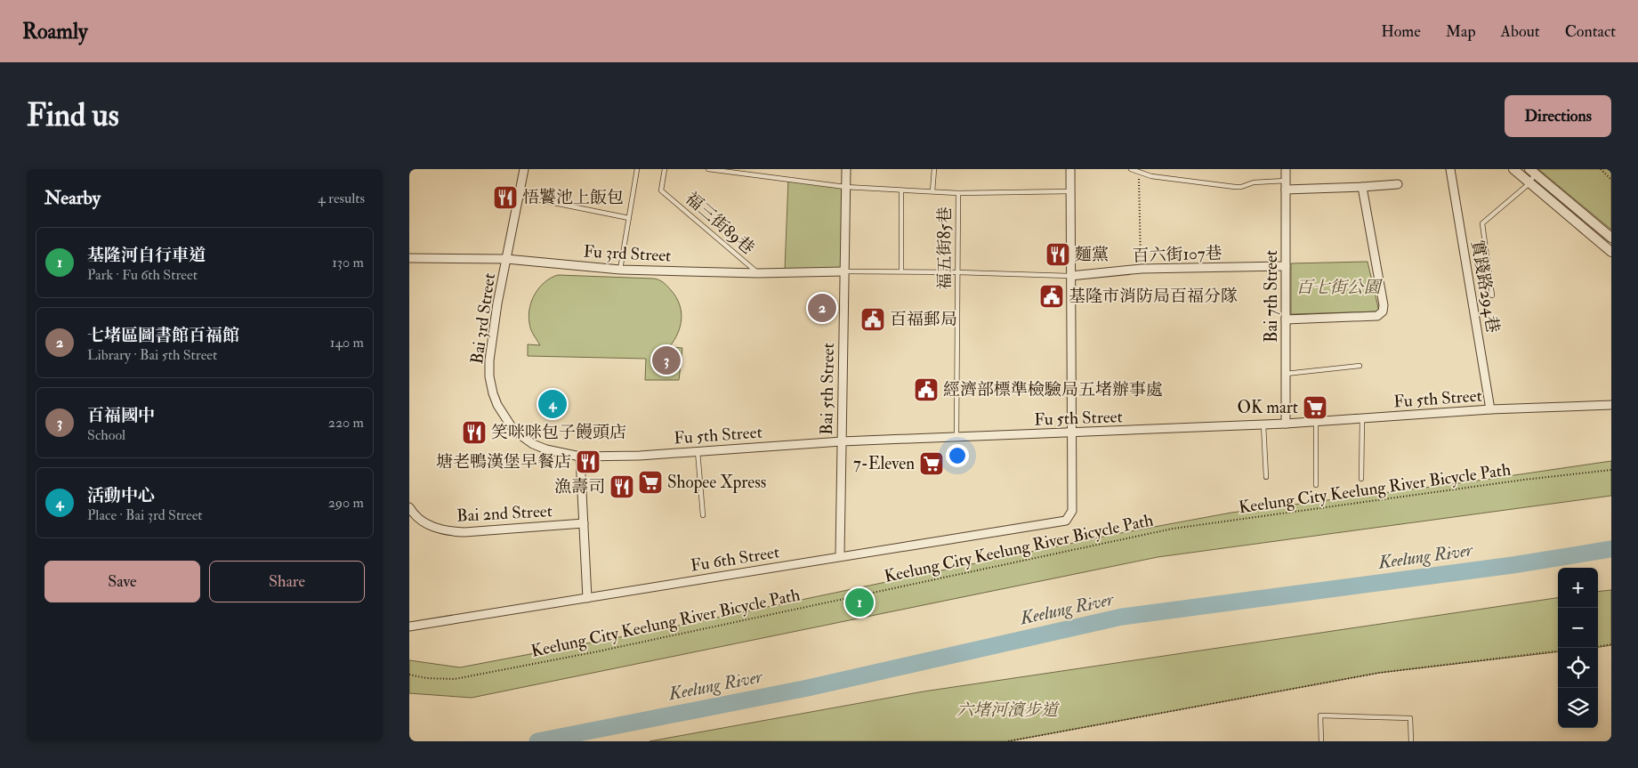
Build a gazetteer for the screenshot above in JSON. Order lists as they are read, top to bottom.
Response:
{
  "streets": {
    "street": [
      "Fu 3rd Street",
      "百六街107巷",
      "實踐路294巷",
      "Bai 7th Street",
      "Bai 3rd Street",
      "Bai 5th Street",
      "Fu 5th Street",
      "Bai 2nd Street",
      "Fu 6th Street"
    ],
    "lane": ["福三街89巷", "福五街85巷"],
    "path": ["Keelung City Keelung River Bicycle Path"]
  },
  "crossings": [
    ["福三街89巷", "Fu 3rd Street"],
    ["福五街85巷", "Fu 5th Street"],
    ["Fu 3rd Street", "Bai 3rd Street"],
    ["Fu 3rd Street", "Bai 5th Street"],
    ["百六街107巷", "Bai 7th Street"],
    ["實踐路294巷", "Fu 5th Street"],
    ["Bai 7th Street", "Fu 5th Street"],
    ["Bai 3rd Street", "Fu 5th Street"],
    ["Bai 5th Street", "Fu 5th Street"],
    ["Bai 5th Street", "Fu 6th Street"],
    ["Fu 5th Street", "Fu 6th Street"]
  ],
  "water": ["Keelung River"],
  "parks": ["百七街公園", "六堵河濱步道"],
  "places": {
    "restaurant": [
      "悟饕池上飯包",
      "麵黨",
      "笑咪咪包子饅頭店",
      "塘老鴨漢堡早餐店",
      "漁壽司"
    ],
    "public building": ["基隆市消防局百福分隊", "百福郵局", "經濟部標準檢驗局五堵辦事處"],
    "supermarket": ["OK mart", "7-Eleven", "Shopee Xpress"]
  },
  "page": {
    "header": "Roamly",
    "nav": [
      "Home",
      "Map",
      "About",
      "Contact"
    ],
    "buttons": [
      "Directions",
      ["Save", "Share"]
    ],
    "title": "Find us",
    "heading": ["Nearby", "4 results"],
    "list": [
      {
        "mark": "1",
        "name": "基隆河自行車道",
        "note": "Park · Fu 6th Street",
        "value": "130 m"
      },
      {
        "mark": "2",
        "name": "七堵區圖書館百福館",
        "note": "Library · Bai 5th Street",
        "value": "140 m"
      },
      {
        "mark": "3",
        "name": "百福國中",
        "note": "School",
        "value": "220 m"
      },
      {
        "mark": "4",
        "name": "活動中心",
        "note": "Place · Bai 3rd Street",
        "value": "290 m"
      }
    ],
    "pins": [
      "2",
      "3",
      "4",
      "1"
    ],
    "map_buttons": ["+", "−"]
  }
}
